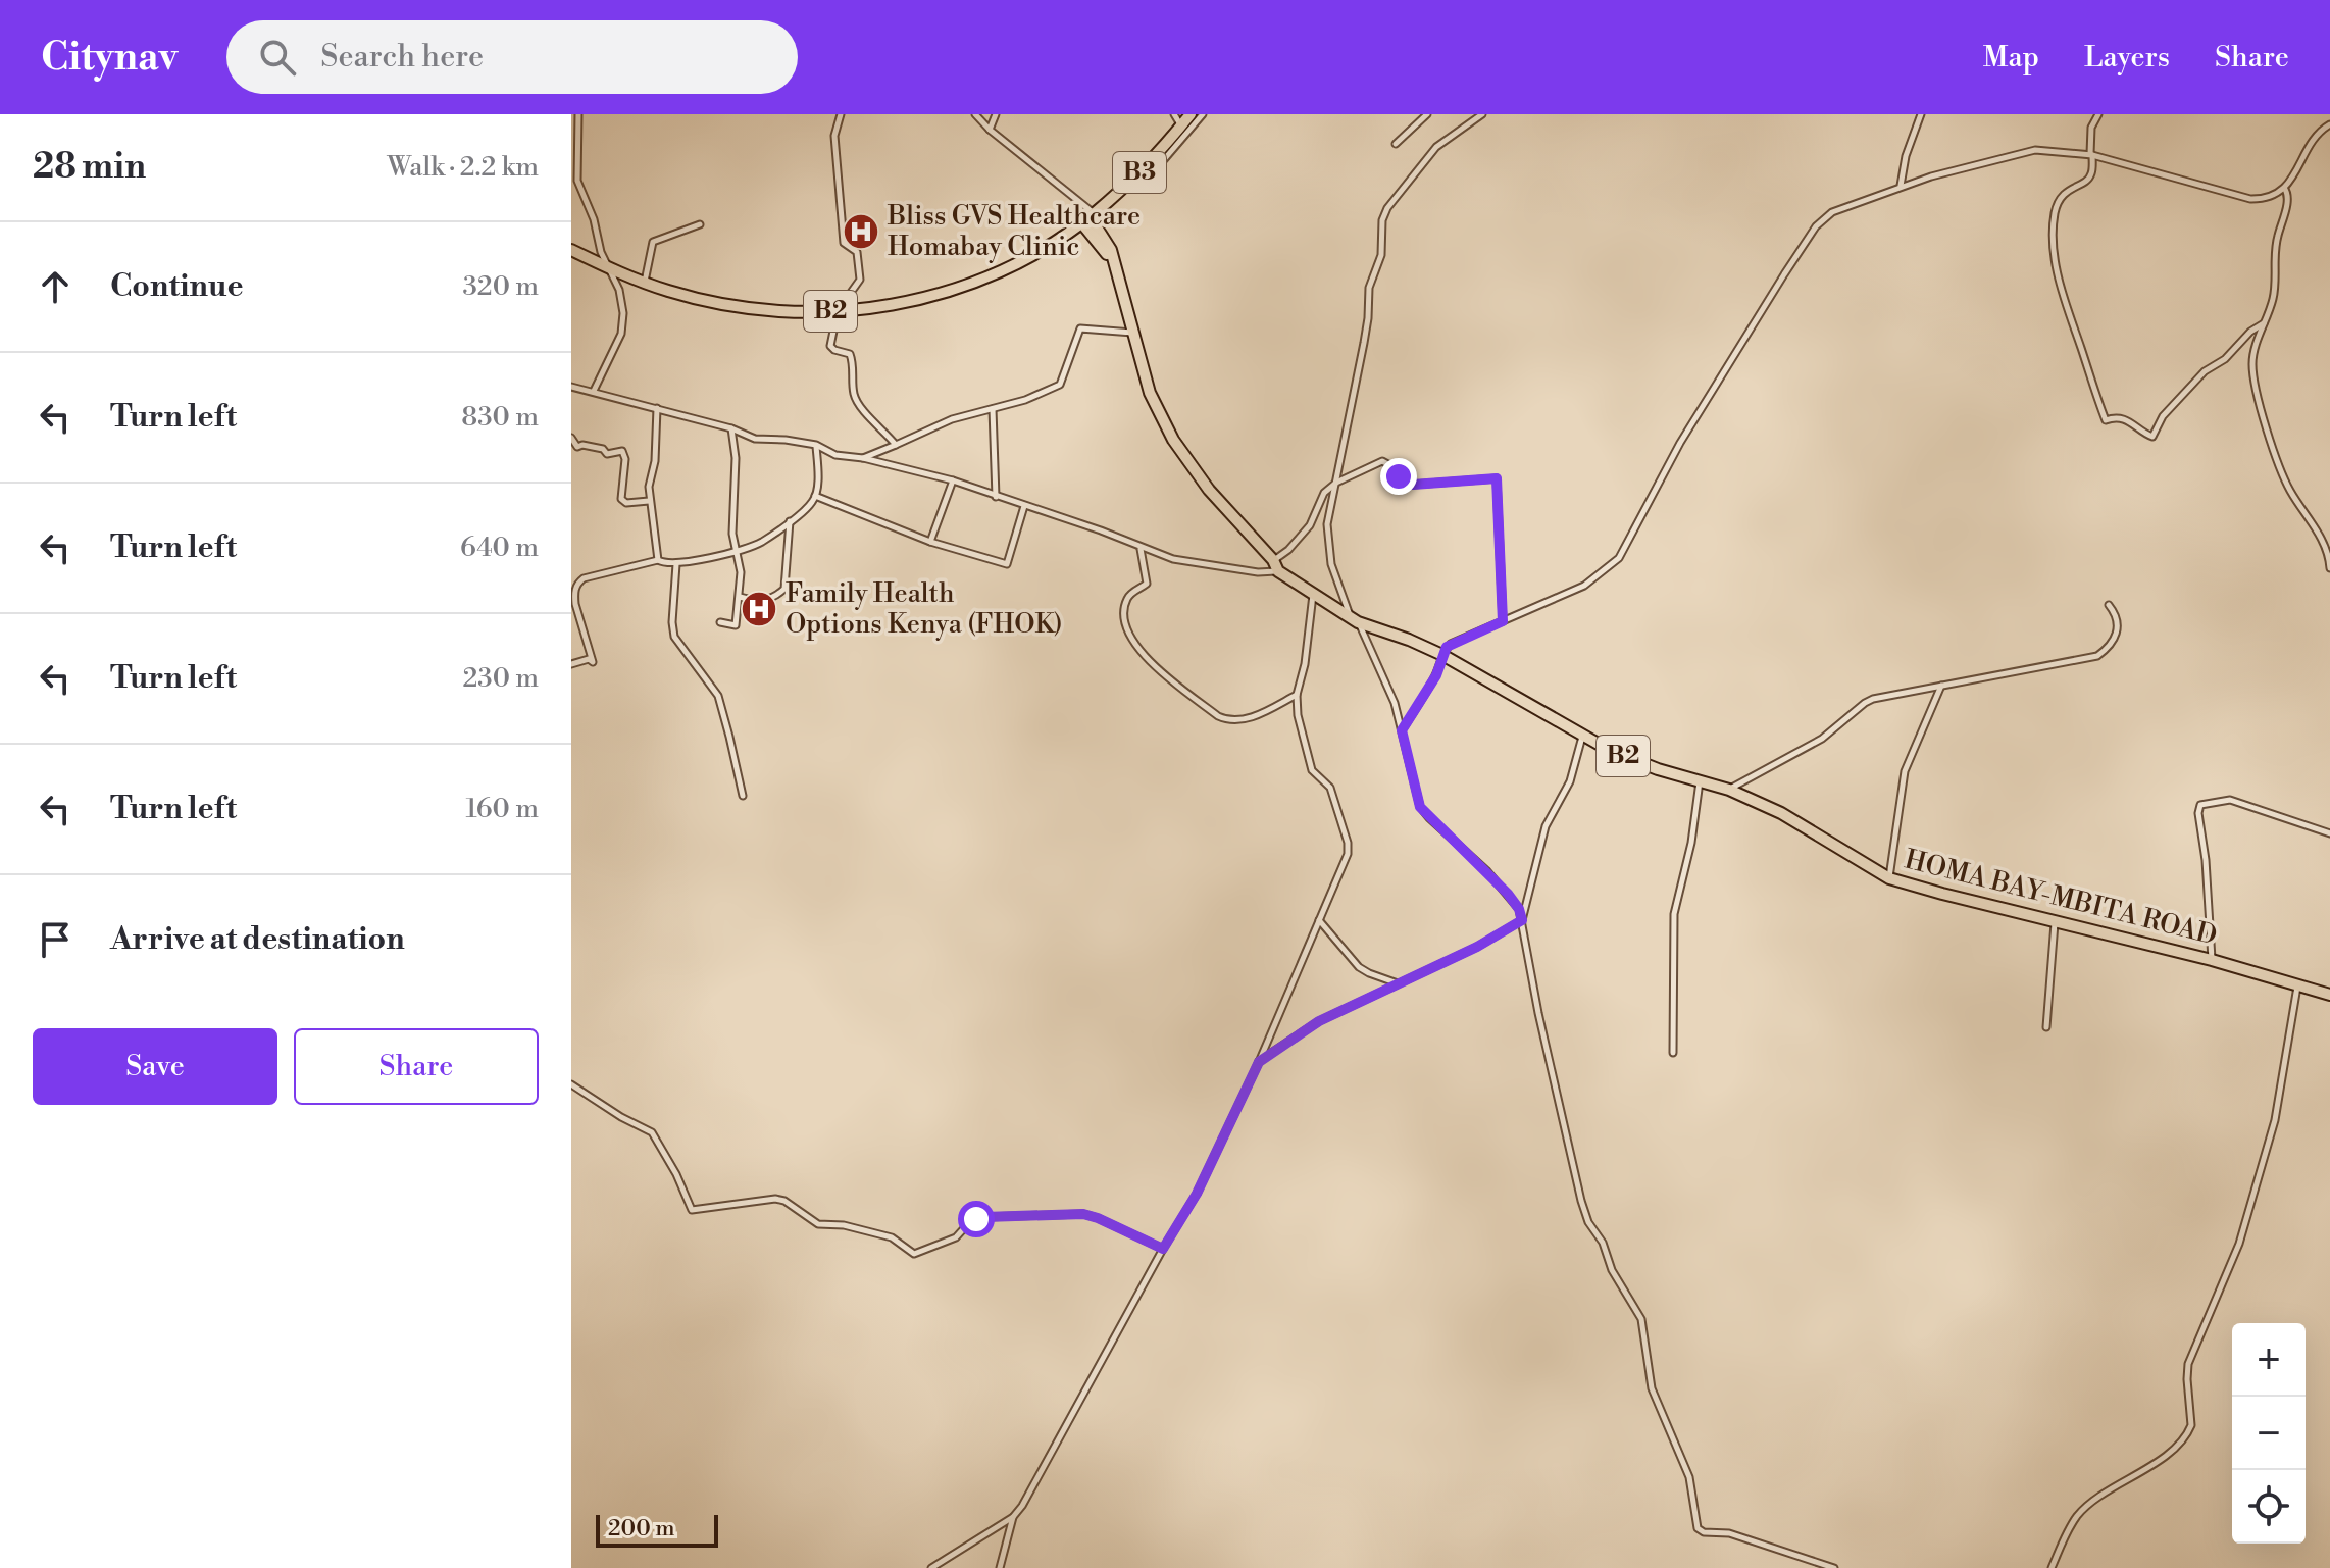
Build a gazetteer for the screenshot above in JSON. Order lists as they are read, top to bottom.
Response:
{
  "streets": {
    "highway": ["B3", "B2", "HOMA BAY-MBITA ROAD"]
  },
  "crossings": [
    ["B3", "B2"],
    ["B3", "HOMA BAY-MBITA ROAD"],
    ["B2", "HOMA BAY-MBITA ROAD"]
  ],
  "places": {
    "hospital": ["Bliss GVS Healthcare Homabay Clinic", "Family Health Options Kenya (FHOK)"]
  },
  "scale_bar": "200 m",
  "page": {
    "header": "Citynav",
    "search": "Search here",
    "nav": ["Map", "Layers", "Share"],
    "heading": ["28 min", "Walk · 2.2 km"],
    "list": [
      ["Continue", "320 m"],
      ["Turn left", "830 m"],
      ["Turn left", "640 m"],
      ["Turn left", "230 m"],
      ["Turn left", "160 m"],
      "Arrive at destination"
    ],
    "buttons": ["Save", "Share"],
    "map_buttons": ["+", "−"],
    "scale": "200 m"
  }
}
